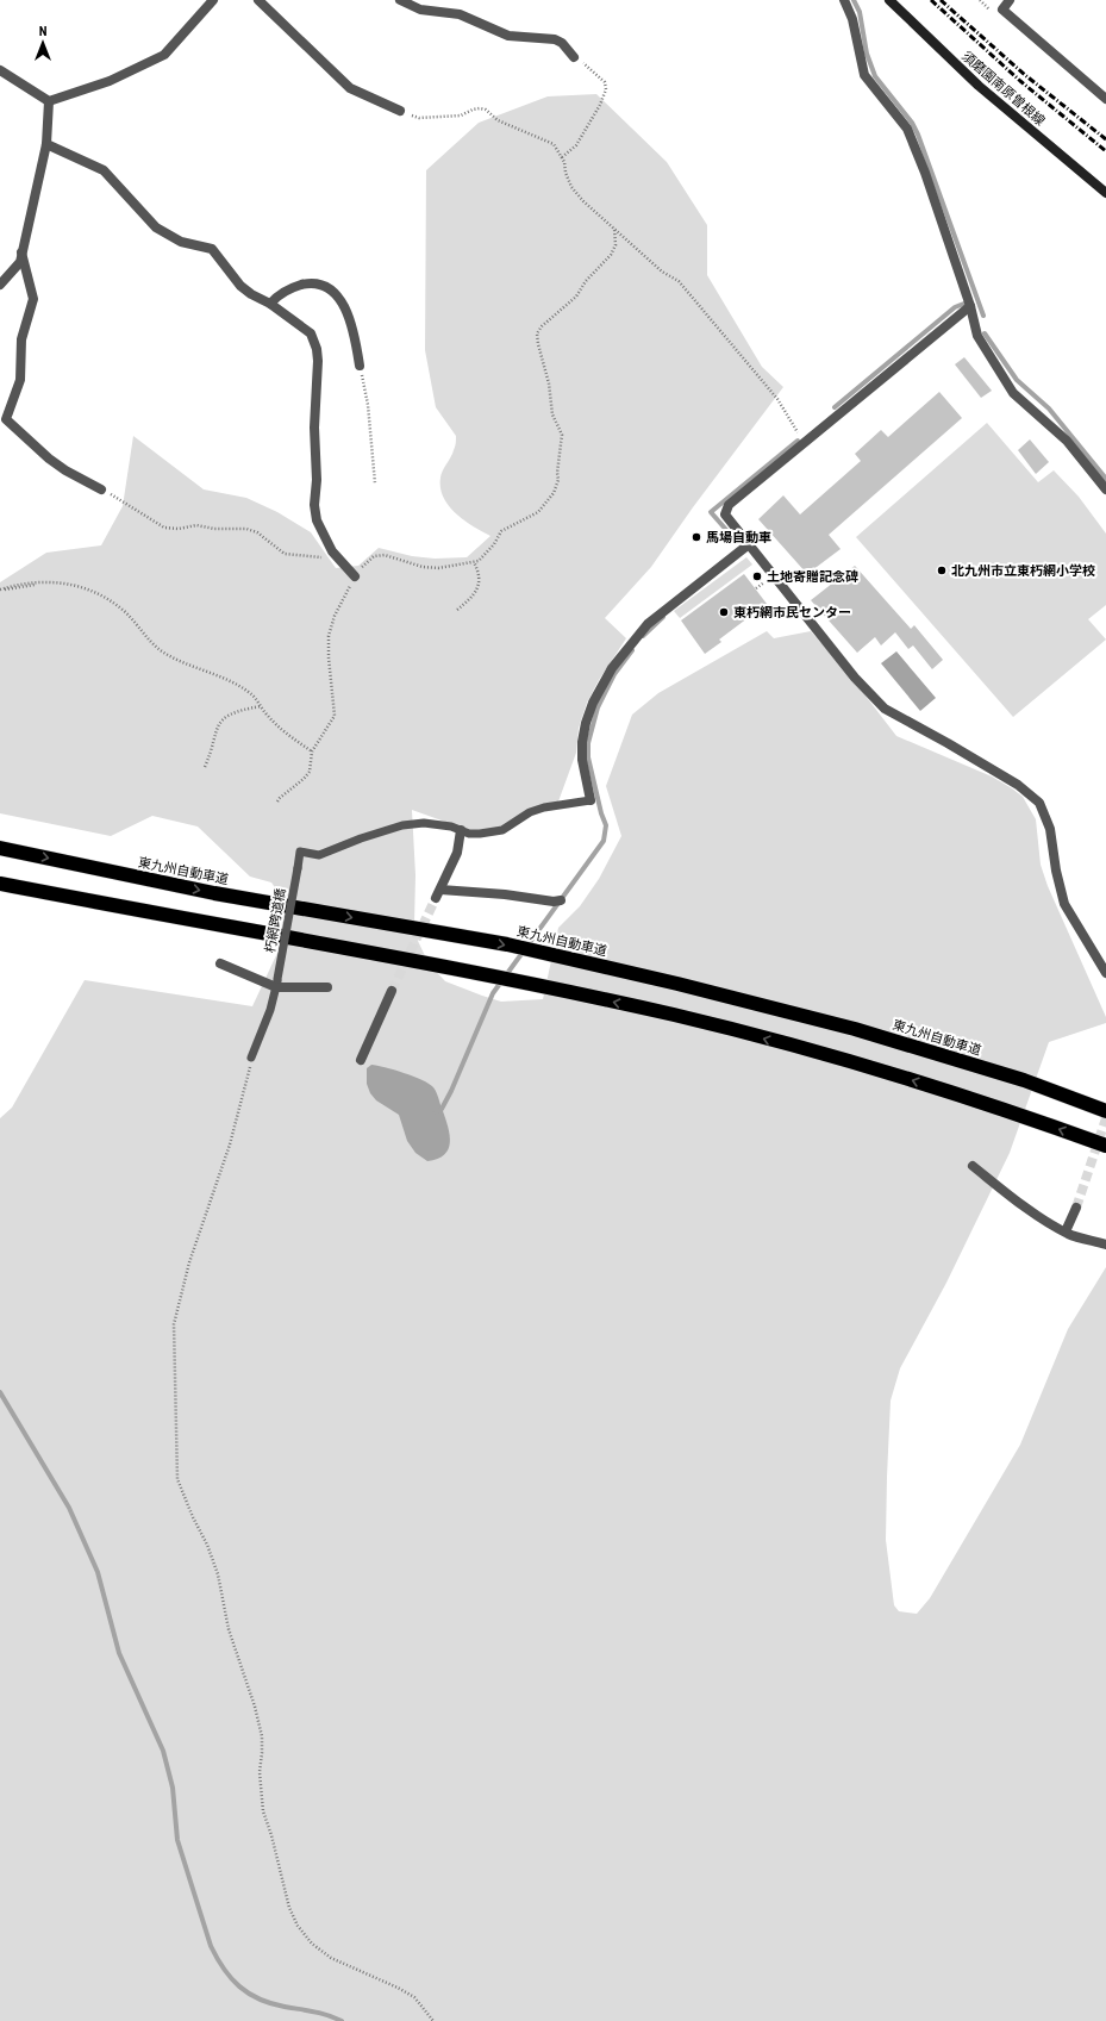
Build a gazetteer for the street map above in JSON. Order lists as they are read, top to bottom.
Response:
{
  "streets": {
    "highway": ["東九州自動車道"],
    "main road": ["須磨園南原曽根線"],
    "lane": ["朽網跨道橋"]
  },
  "places": [
    "馬場自動車",
    "北九州市立東朽網小学校",
    "土地寄贈記念碑",
    "東朽網市民センター"
  ],
  "north": "top"
}
